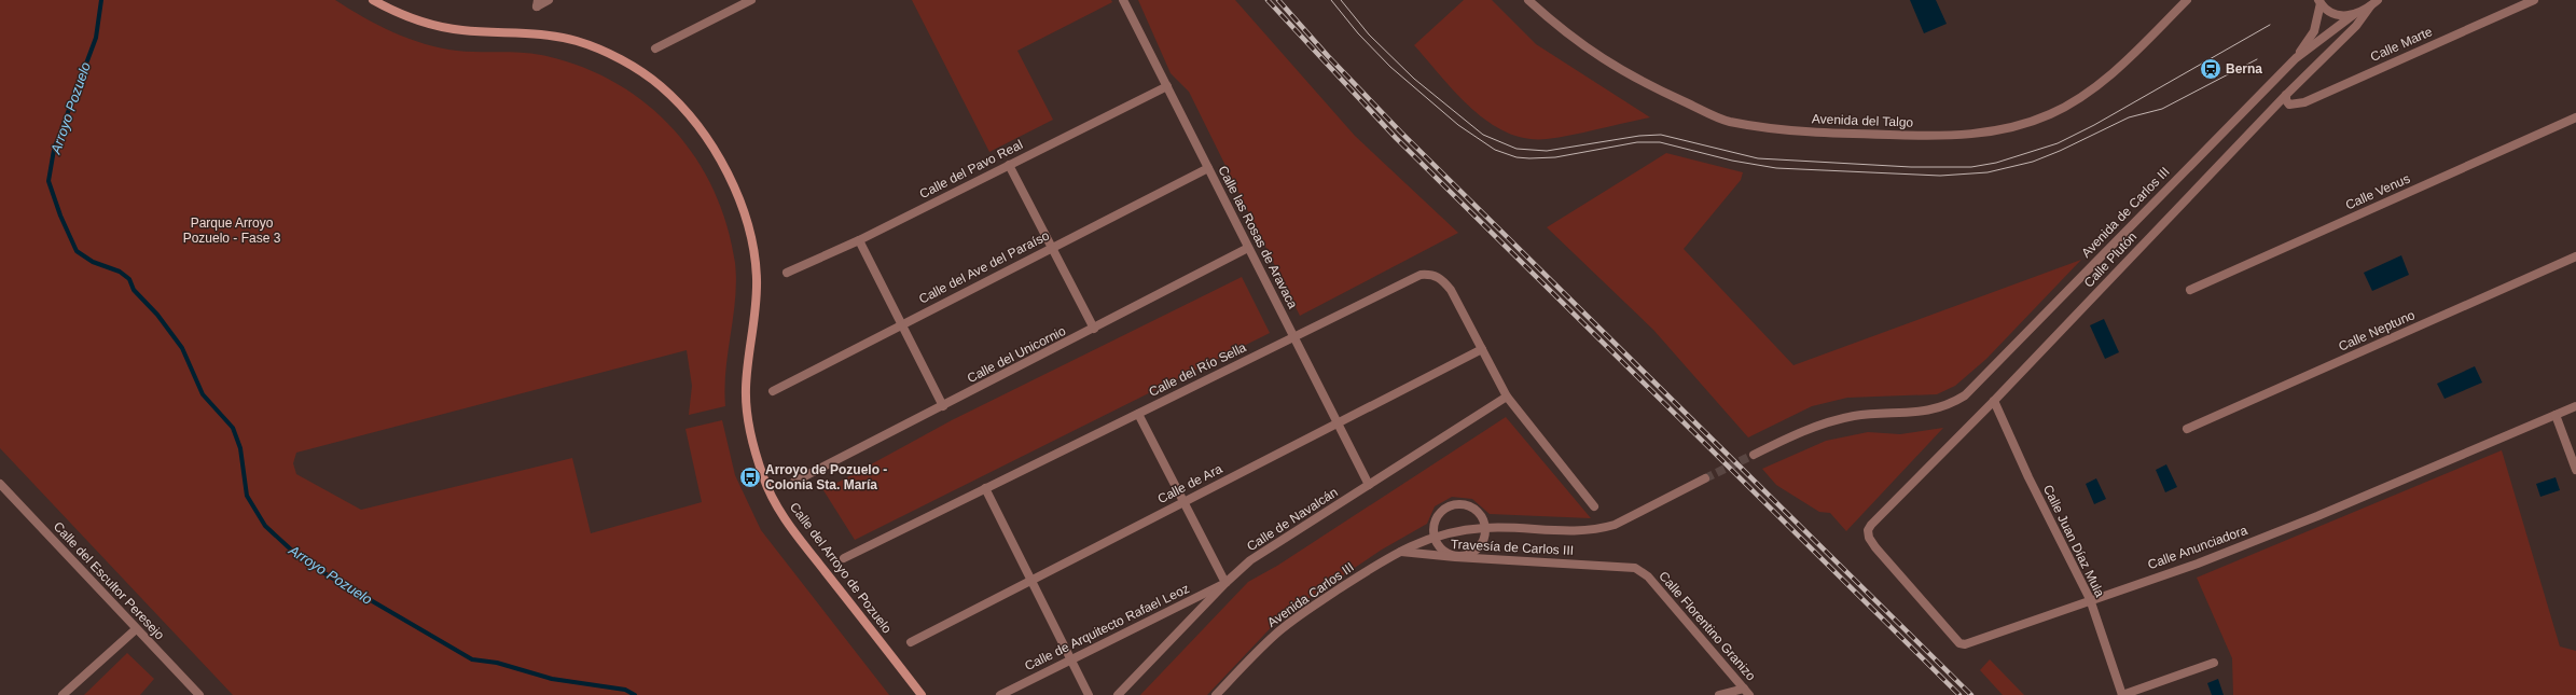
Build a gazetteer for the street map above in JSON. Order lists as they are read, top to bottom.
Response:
{
  "streets": {
    "main road": ["Calle del Arroyo de Pozuelo"],
    "street": [
      "Calle Marte",
      "Avenida del Talgo",
      "Calle del Pavo Real",
      "Calle Venus",
      "Avenida de Carlos III",
      "Calle las Rosas de Aravaca",
      "Calle Plutón",
      "Calle del Ave del Paraíso",
      "Calle Neptuno",
      "Calle del Unicornio",
      "Calle del Río Sella",
      "Calle de Ara",
      "Calle de Navalcán",
      "Calle Juan Díaz Mula",
      "Travesía de Carlos III",
      "Calle Anunciadora",
      "Calle del Escultor Peresejo",
      "Avenida Carlos III",
      "Calle Florentino Granizo",
      "Calle de Arquitecto Rafael Leoz"
    ]
  },
  "crossings": [
    ["Calle Marte", "Calle Plutón"],
    ["Calle del Pavo Real", "Calle las Rosas de Aravaca"],
    ["Avenida de Carlos III", "Calle Plutón"],
    ["Calle las Rosas de Aravaca", "Calle del Ave del Paraíso"],
    ["Calle las Rosas de Aravaca", "Calle del Unicornio"],
    ["Calle las Rosas de Aravaca", "Calle del Río Sella"],
    ["Calle las Rosas de Aravaca", "Calle de Ara"],
    ["Calle las Rosas de Aravaca", "Calle de Navalcán"],
    ["Calle Plutón", "Calle Juan Díaz Mula"],
    ["Calle Plutón", "Calle Anunciadora"],
    ["Calle del Río Sella", "Calle de Ara"],
    ["Calle del Río Sella", "Calle de Navalcán"],
    ["Calle de Navalcán", "Calle de Arquitecto Rafael Leoz"],
    ["Calle Juan Díaz Mula", "Calle Anunciadora"],
    ["Travesía de Carlos III", "Avenida Carlos III"],
    ["Travesía de Carlos III", "Calle Florentino Granizo"]
  ],
  "water": ["Arroyo Pozuelo"],
  "parks": ["Parque Arroyo Pozuelo - Fase 3"],
  "places": {
    "station": ["Berna"],
    "bus stop": ["Arroyo de Pozuelo - Colonia Sta. María"]
  }
}
